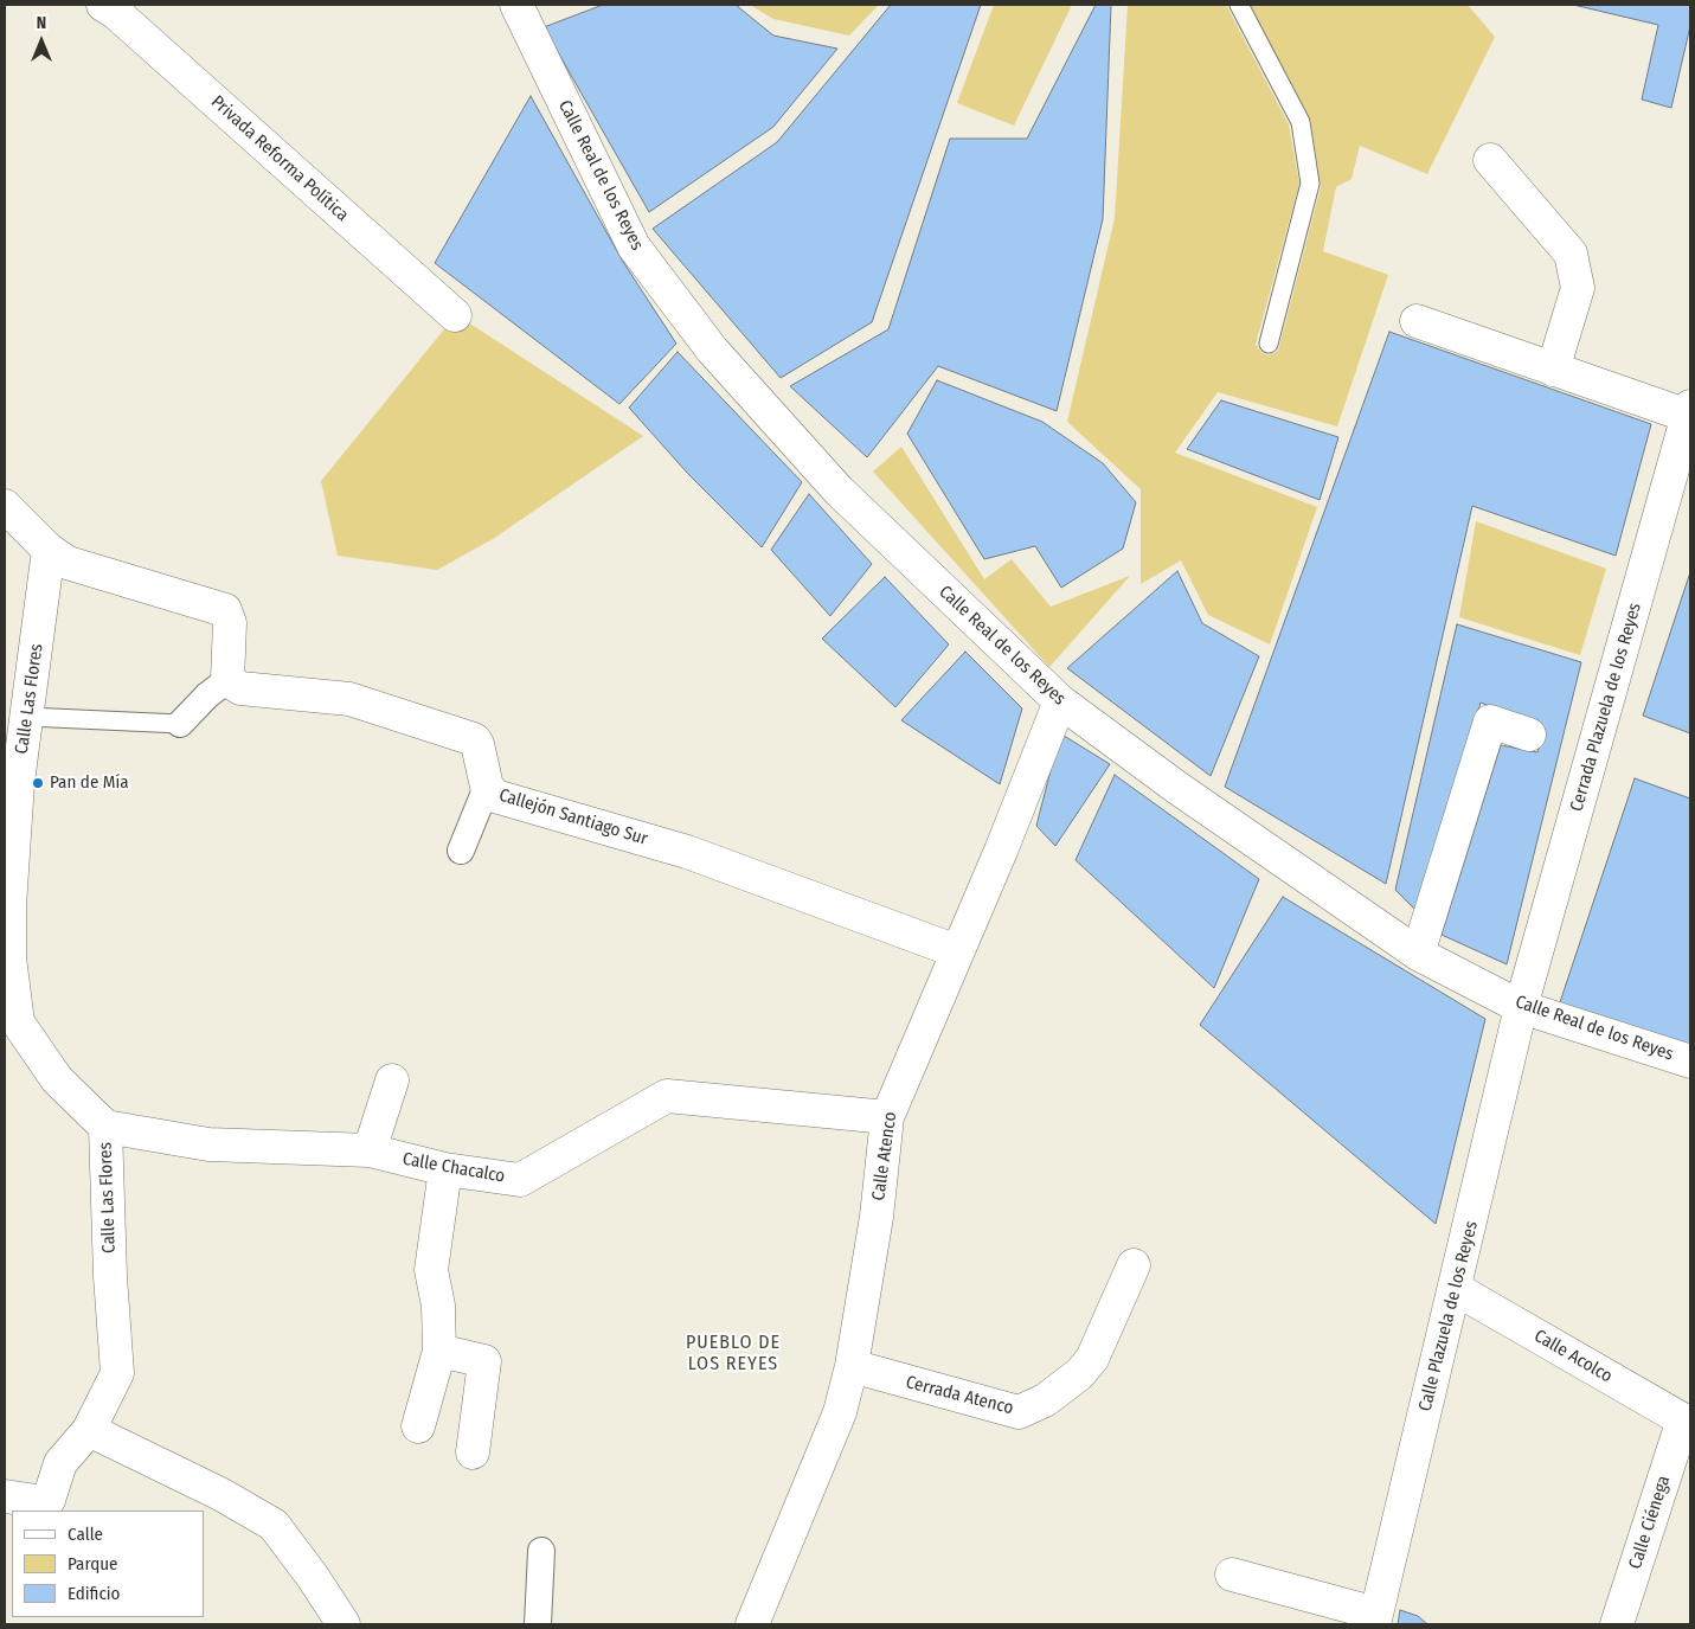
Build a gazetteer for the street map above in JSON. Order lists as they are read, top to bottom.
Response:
{
  "streets": {
    "street": [
      "Privada Reforma Política",
      "Calle Real de los Reyes",
      "Calle Las Flores",
      "Cerrada Plazuela de los Reyes",
      "Callejón Santiago Sur",
      "Calle Atenco",
      "Calle Chacalco",
      "Calle Plazuela de los Reyes",
      "Calle Acolco",
      "Cerrada Atenco",
      "Calle Ciénega"
    ]
  },
  "crossings": [
    ["Calle Real de los Reyes", "Cerrada Plazuela de los Reyes"],
    ["Calle Real de los Reyes", "Calle Atenco"],
    ["Calle Real de los Reyes", "Calle Plazuela de los Reyes"],
    ["Calle Las Flores", "Calle Chacalco"],
    ["Cerrada Plazuela de los Reyes", "Calle Plazuela de los Reyes"],
    ["Callejón Santiago Sur", "Calle Atenco"],
    ["Calle Atenco", "Calle Chacalco"],
    ["Calle Atenco", "Cerrada Atenco"],
    ["Calle Plazuela de los Reyes", "Calle Acolco"],
    ["Calle Acolco", "Calle Ciénega"]
  ],
  "districts": ["PUEBLO DE LOS REYES"],
  "places": ["Pan de Mía"],
  "legend": ["Calle", "Parque", "Edificio"],
  "north": "top"
}
